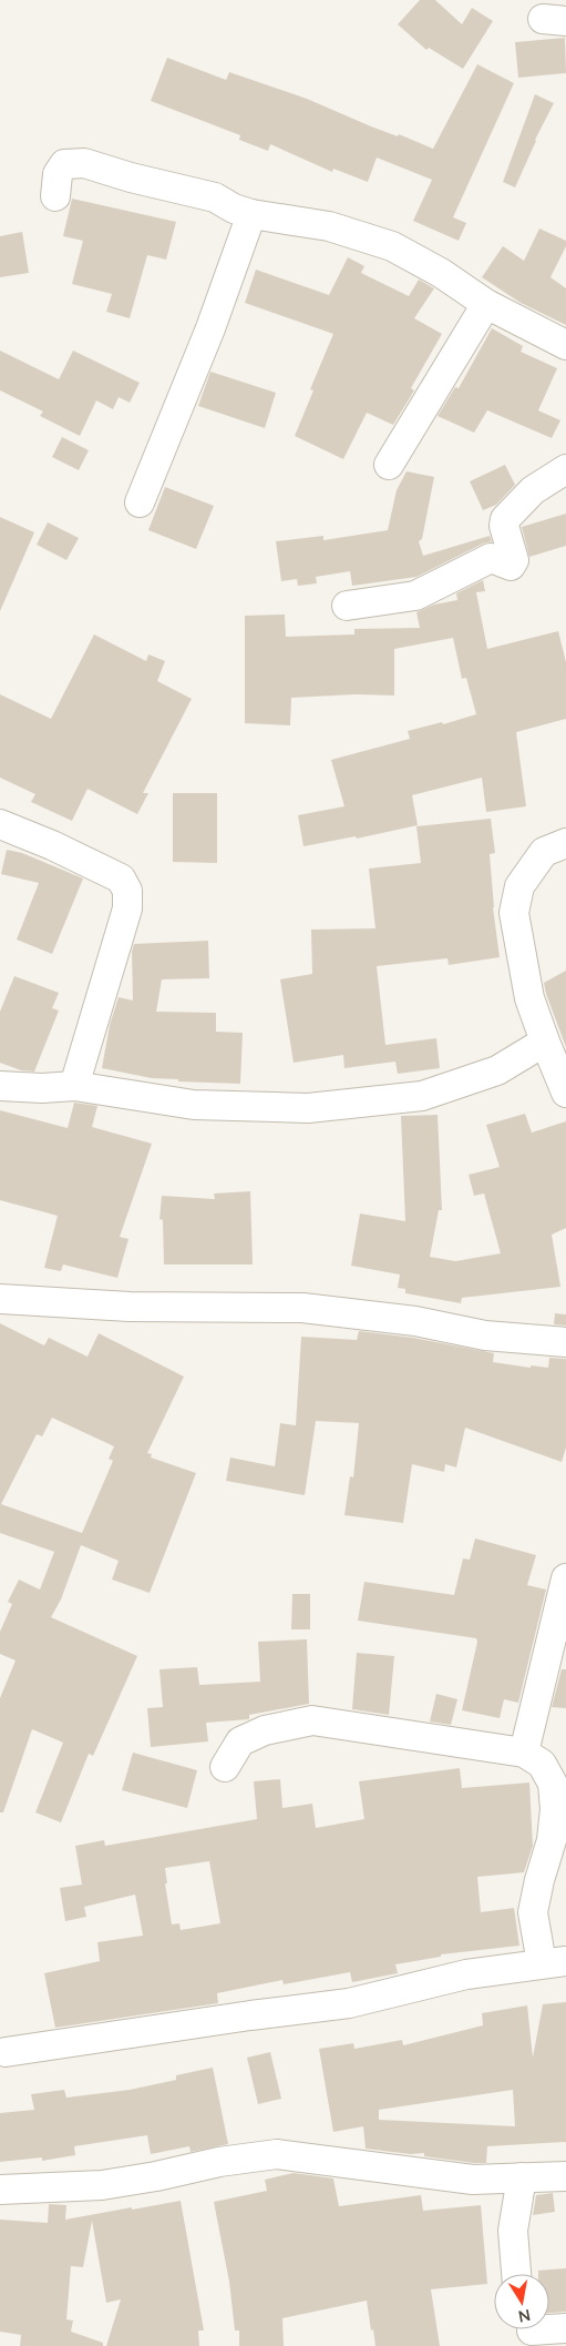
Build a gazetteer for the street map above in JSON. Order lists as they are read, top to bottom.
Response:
{
  "north": "bottom"
}
